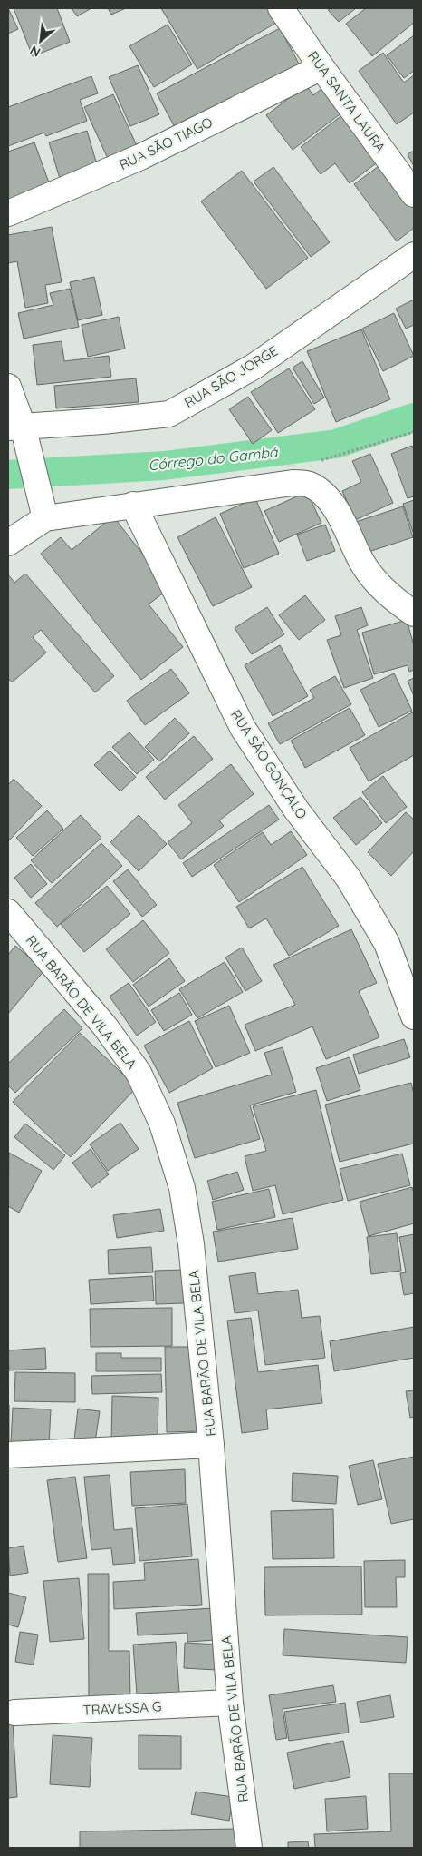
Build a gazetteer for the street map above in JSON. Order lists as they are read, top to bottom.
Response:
{
  "streets": {
    "street": [
      "RUA SANTA LAURA",
      "RUA SÃO TIAGO",
      "RUA SÃO JORGE",
      "RUA SÃO GONÇALO",
      "RUA BARÃO DE VILA BELA",
      "TRAVESSA G"
    ]
  },
  "crossings": [
    ["RUA SANTA LAURA", "RUA SÃO TIAGO"],
    ["RUA BARÃO DE VILA BELA", "TRAVESSA G"]
  ],
  "water": ["Córrego do Gambá"],
  "north": "bottom left"
}
